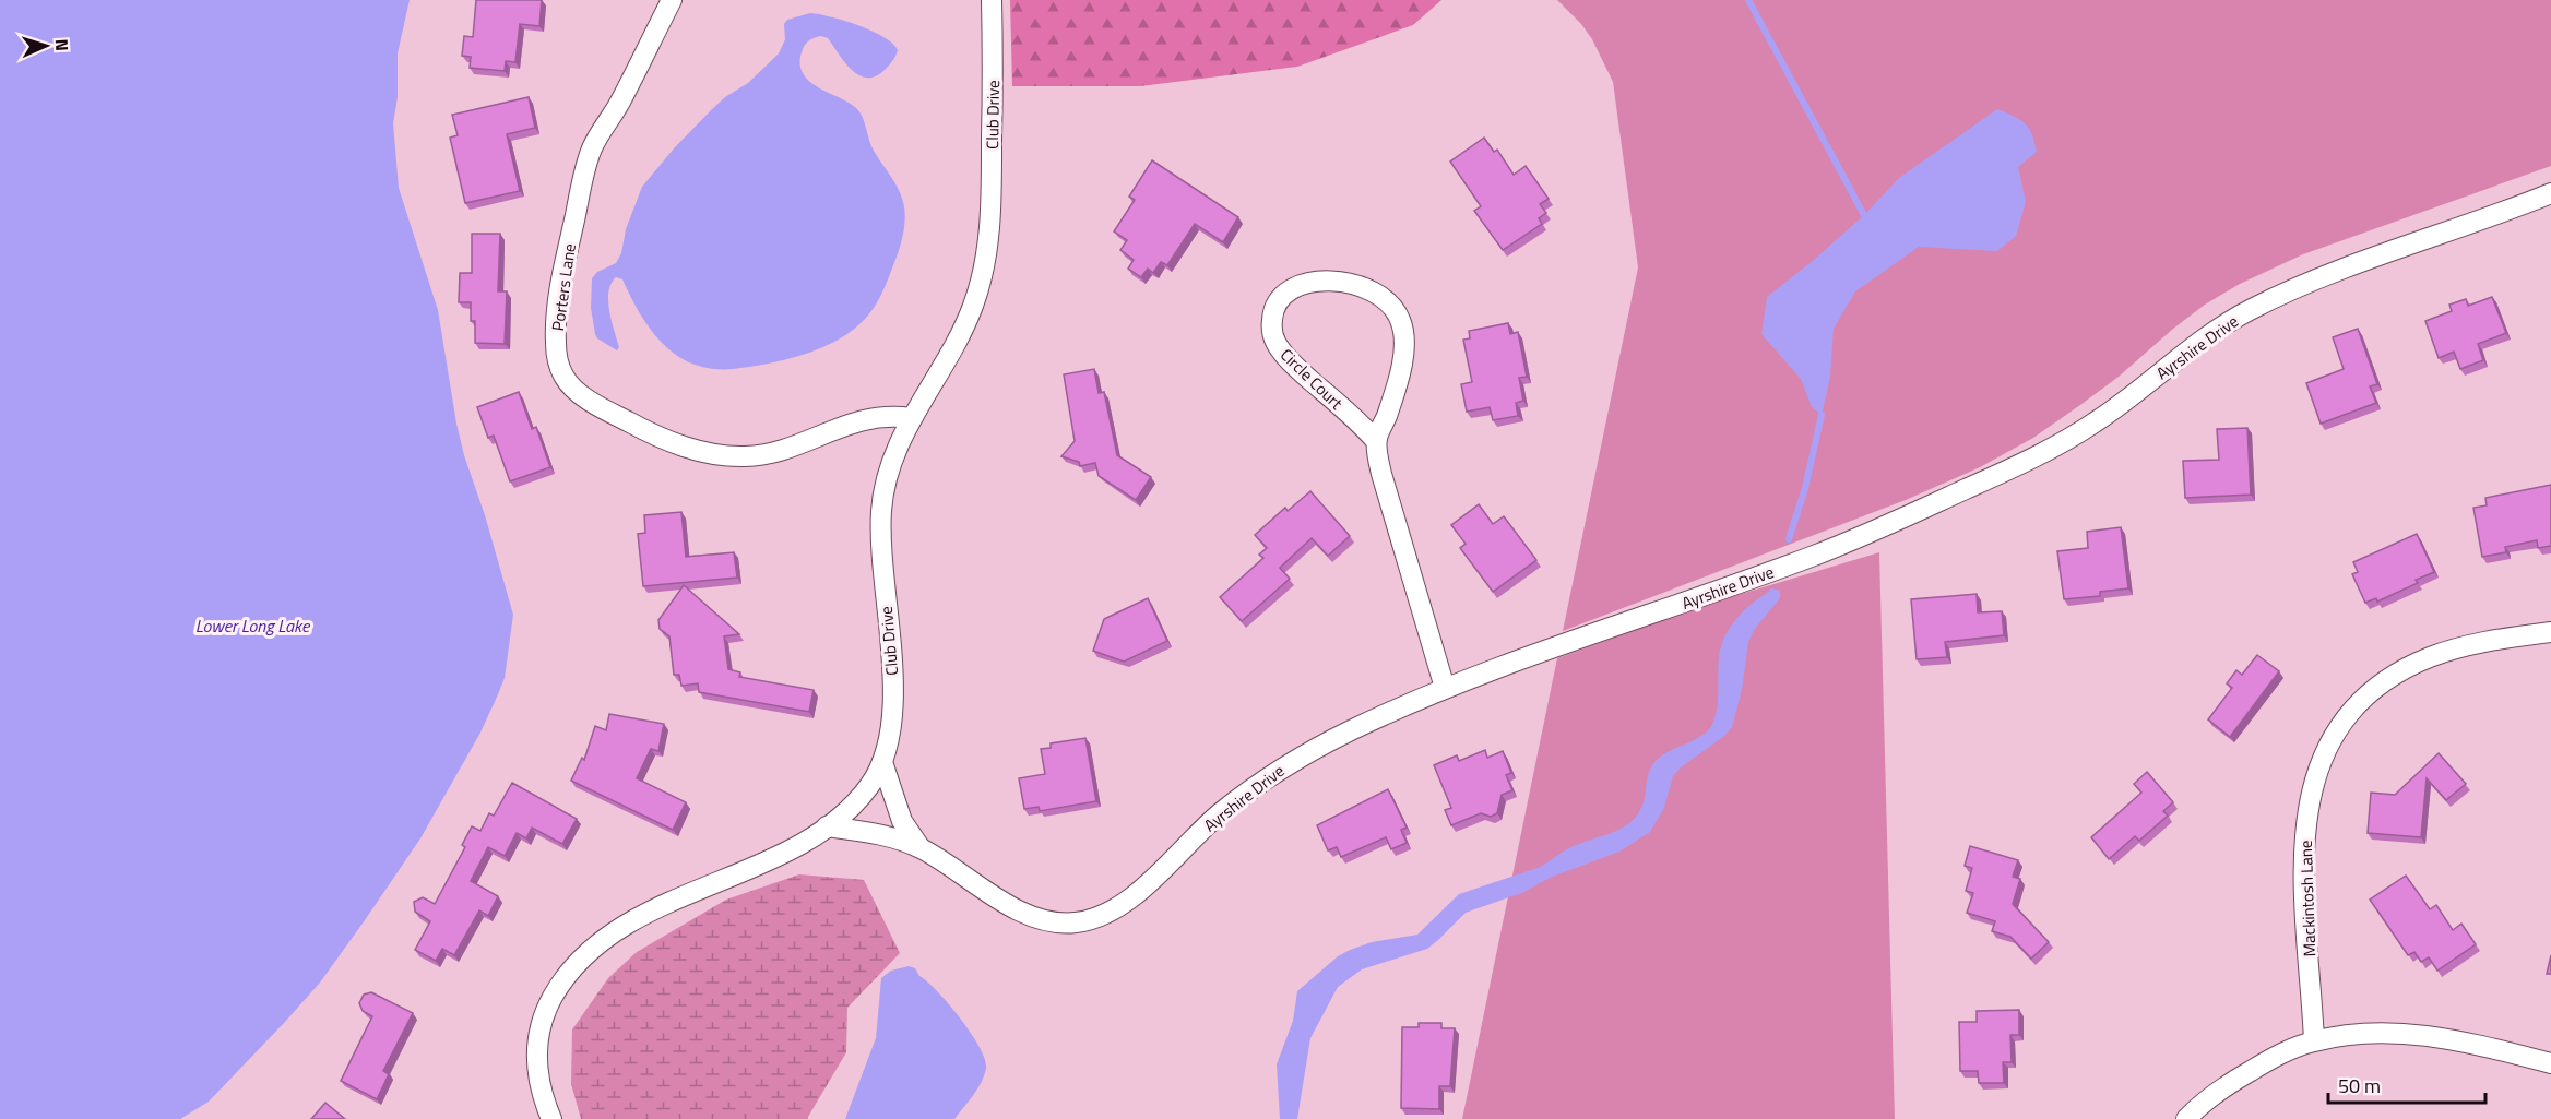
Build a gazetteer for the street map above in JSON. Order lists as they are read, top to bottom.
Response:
{
  "streets": {
    "street": [
      "Club Drive",
      "Porters Lane",
      "Ayrshire Drive",
      "Circle Court",
      "Mackintosh Lane"
    ]
  },
  "crossings": [
    ["Club Drive", "Porters Lane"],
    ["Club Drive", "Ayrshire Drive"],
    ["Ayrshire Drive", "Circle Court"]
  ],
  "water": ["Lower Long Lake"],
  "scale_bar": "50 m",
  "north": "right"
}
